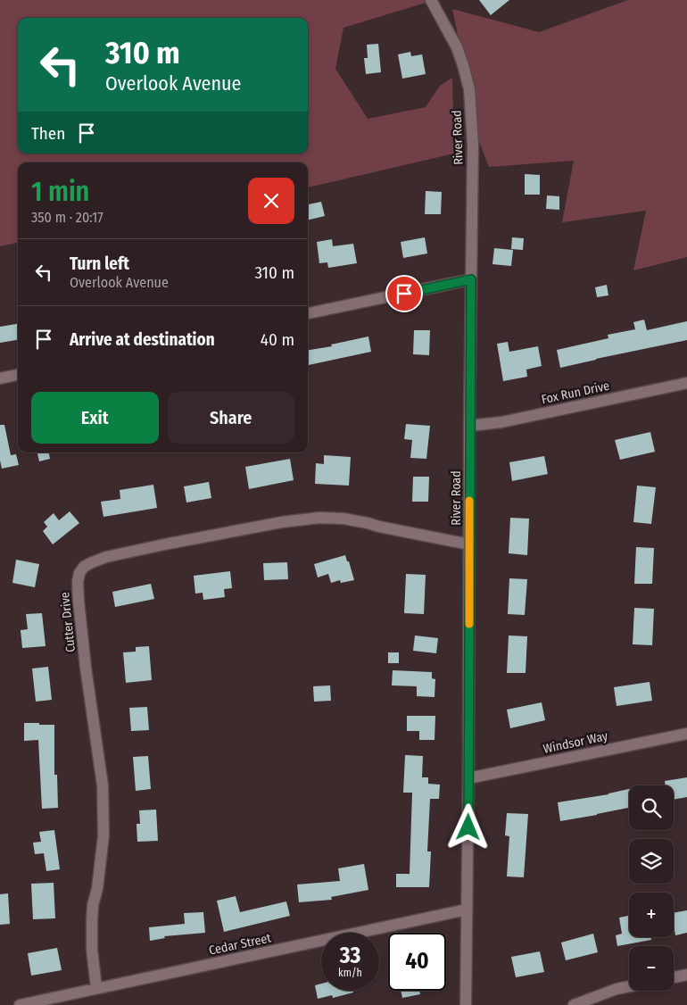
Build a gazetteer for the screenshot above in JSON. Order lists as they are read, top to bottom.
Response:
{
  "streets": {
    "street": [
      "River Road",
      "Fox Run Drive",
      "Cutter Drive",
      "Windsor Way",
      "Cedar Street"
    ]
  },
  "crossings": [
    ["River Road", "Fox Run Drive"],
    ["River Road", "Cutter Drive"],
    ["River Road", "Windsor Way"],
    ["River Road", "Cedar Street"],
    ["Cutter Drive", "Cedar Street"]
  ],
  "page": {
    "turn": ["310 m", "Overlook Avenue"],
    "then": "Then",
    "heading": ["1 min", "350 m · 20:17"],
    "list": [
      {
        "name": "Turn left",
        "note": "Overlook Avenue",
        "value": "310 m"
      },
      {
        "name": "Arrive at destination",
        "value": "40 m"
      }
    ],
    "buttons": ["Exit", "Share"],
    "map_buttons": ["+", "−"],
    "speed": "33 km/h",
    "limit": "40"
  }
}
